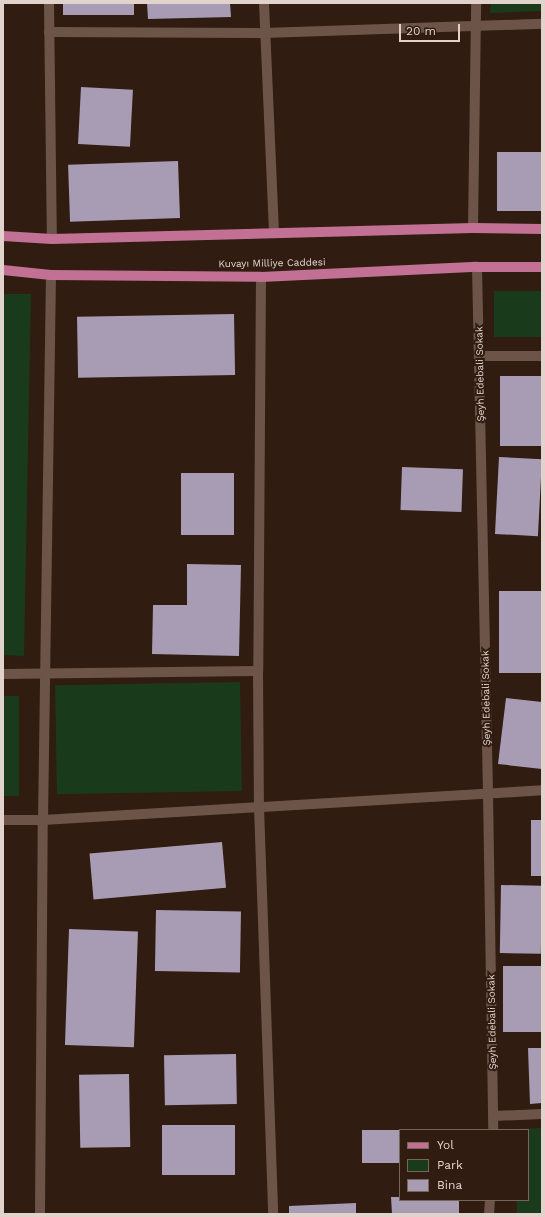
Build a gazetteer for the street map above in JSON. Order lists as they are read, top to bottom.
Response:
{
  "streets": {
    "main road": ["Kuvayı Milliye Caddesi"],
    "street": ["Şeyh Edebali Sokak"]
  },
  "crossings": [
    ["Kuvayı Milliye Caddesi", "Şeyh Edebali Sokak"]
  ],
  "legend": ["Yol", "Park", "Bina"],
  "scale_bar": "20 m"
}
